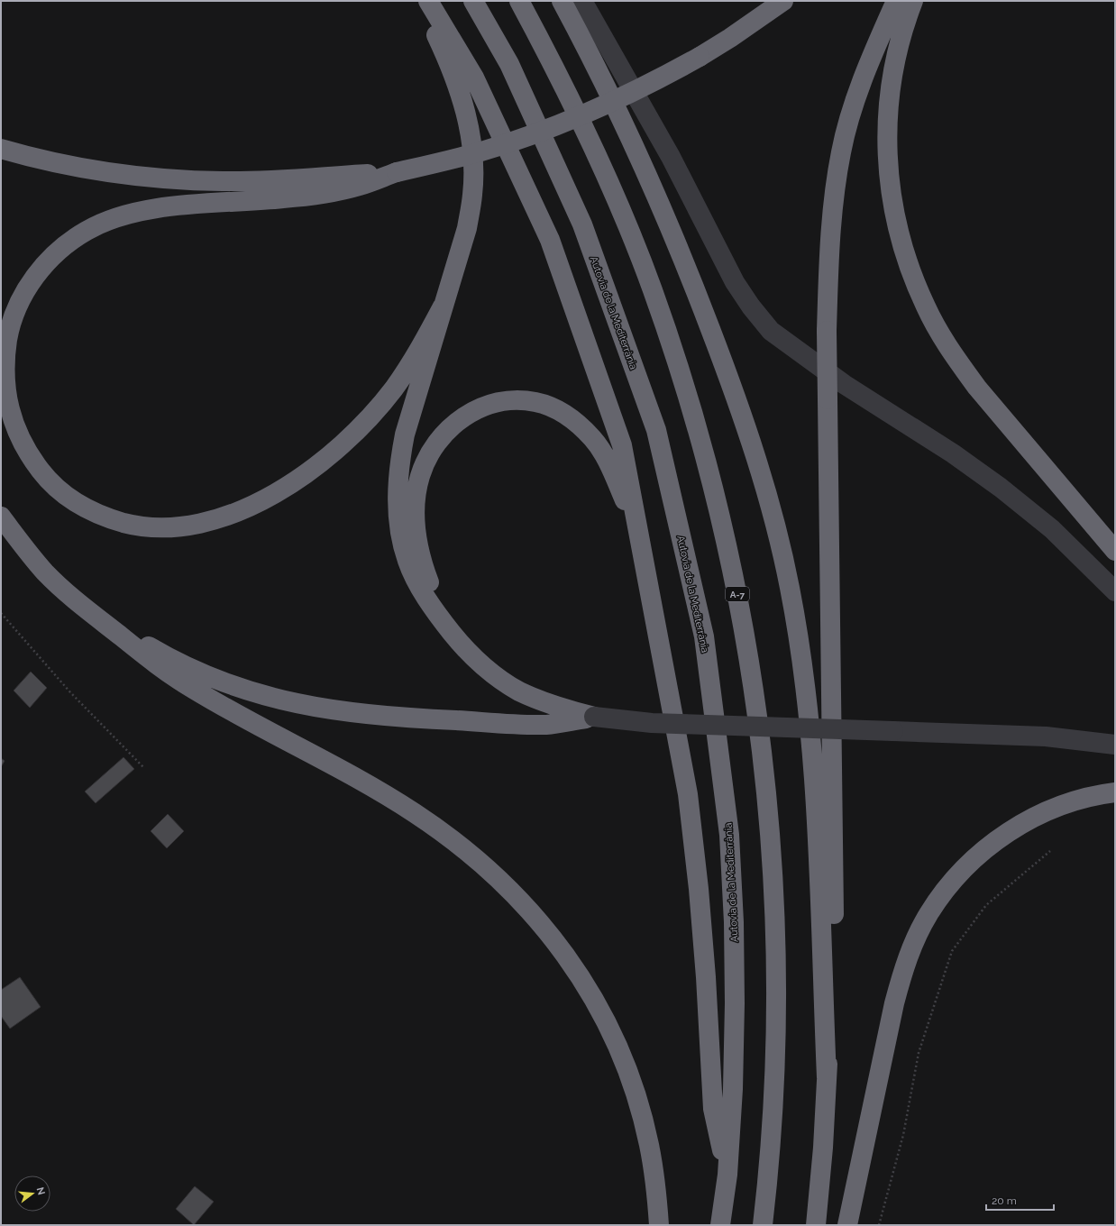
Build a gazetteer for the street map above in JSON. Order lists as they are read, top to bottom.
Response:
{
  "streets": {
    "highway": ["Autovia de la Mediterrània", "A-7"]
  },
  "scale_bar": "20 m",
  "north": "right"
}
